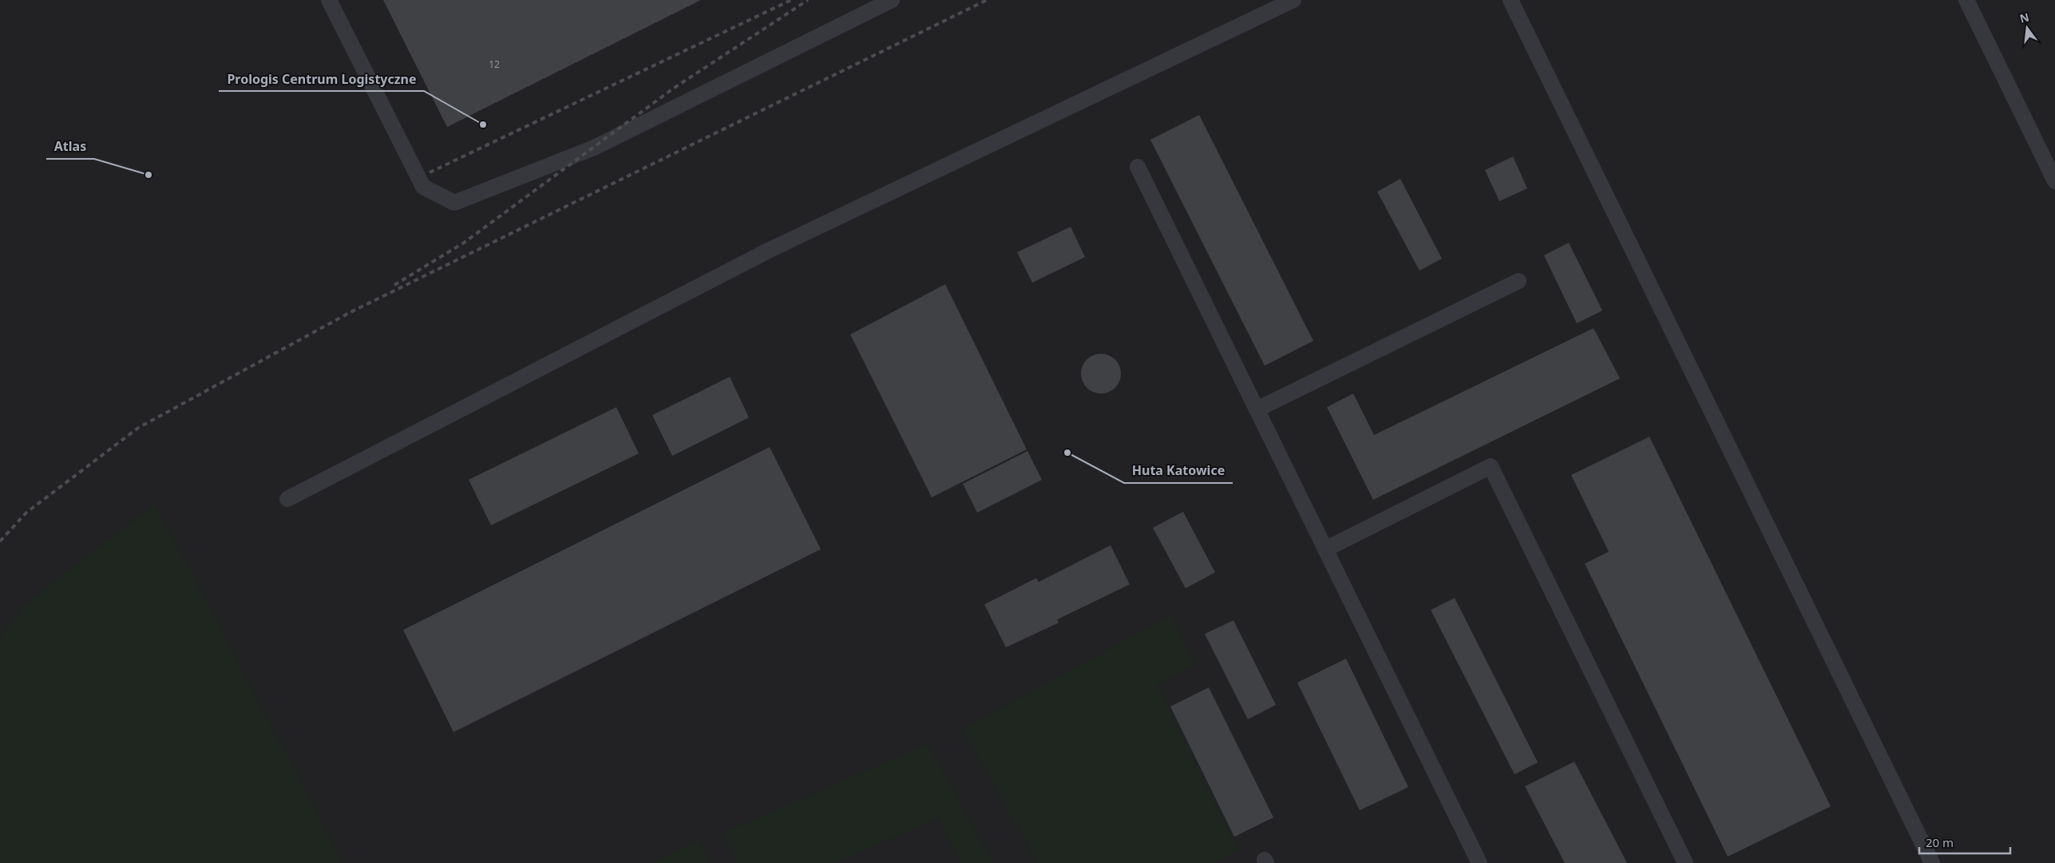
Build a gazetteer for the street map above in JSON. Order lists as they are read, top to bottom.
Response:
{
  "places": ["Prologis Centrum Logistyczne", "Atlas", "Huta Katowice"],
  "house_numbers": ["12"],
  "scale_bar": "20 m",
  "north": "top"
}
